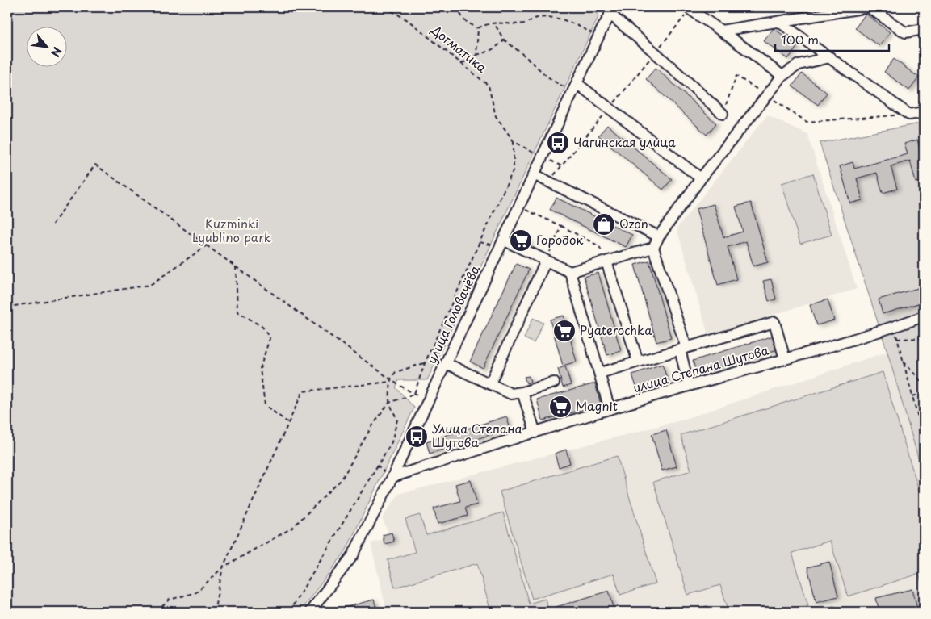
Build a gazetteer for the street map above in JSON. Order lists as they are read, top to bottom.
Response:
{
  "streets": {
    "street": ["улица Головачёва", "улица Степана Шутова"],
    "path": ["Догматика"]
  },
  "crossings": [
    ["улица Головачёва", "улица Степана Шутова"]
  ],
  "parks": ["Kuzminki Lyublino park"],
  "places": {
    "bus stop": ["Чагинская улица", "Улица Степана Шутова"],
    "shop": ["Ozon"],
    "supermarket": ["Городок", "Pyaterochka", "Magnit"]
  },
  "scale_bar": "100 m",
  "north": "bottom right"
}
